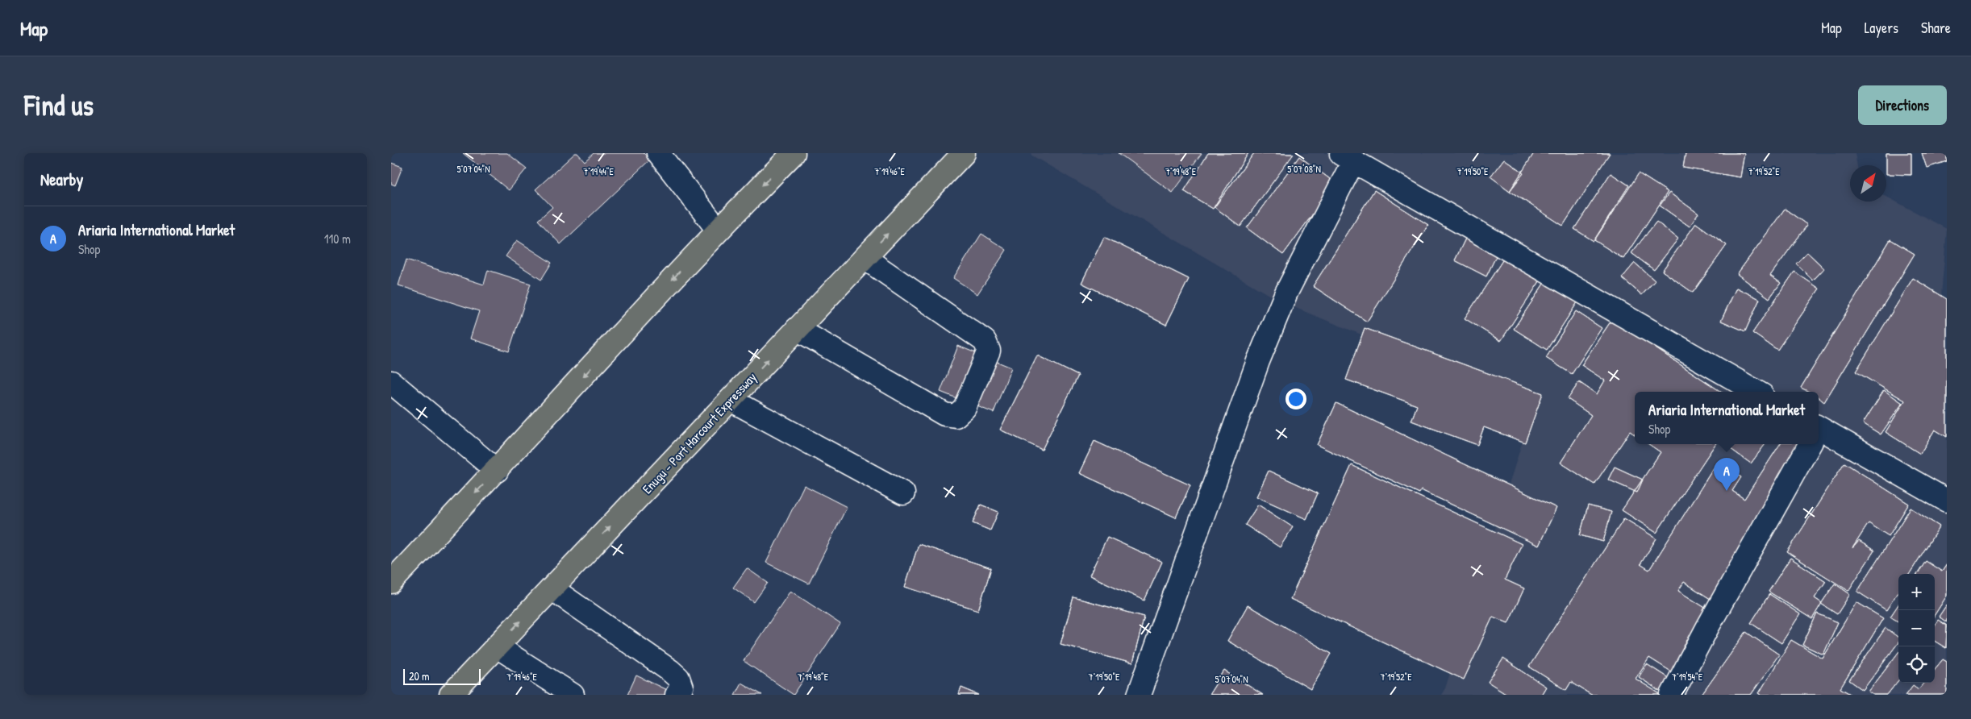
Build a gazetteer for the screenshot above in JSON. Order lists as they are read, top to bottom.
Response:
{
  "streets": {
    "highway": ["Enugu - Port Harcourt Expressway"]
  },
  "scale_bar": "20 m",
  "north": "top right",
  "page": {
    "header": "Map",
    "nav": ["Map", "Layers", "Share"],
    "buttons": "Directions",
    "title": "Find us",
    "heading": "Nearby",
    "list": [
      {
        "mark": "A",
        "name": "Ariaria International Market",
        "note": "Shop",
        "value": "110 m"
      }
    ],
    "popup": ["Ariaria International Market", "Shop"],
    "pins": "A",
    "map_buttons": ["+", "−"],
    "scale": "20 m"
  },
  "coordinates": [
    "5°07'04\"N",
    "5°07'08\"N",
    "7°19'44\"E",
    "7°19'46\"E",
    "7°19'48\"E",
    "7°19'50\"E",
    "7°19'52\"E",
    "7°19'54\"E"
  ]
}
